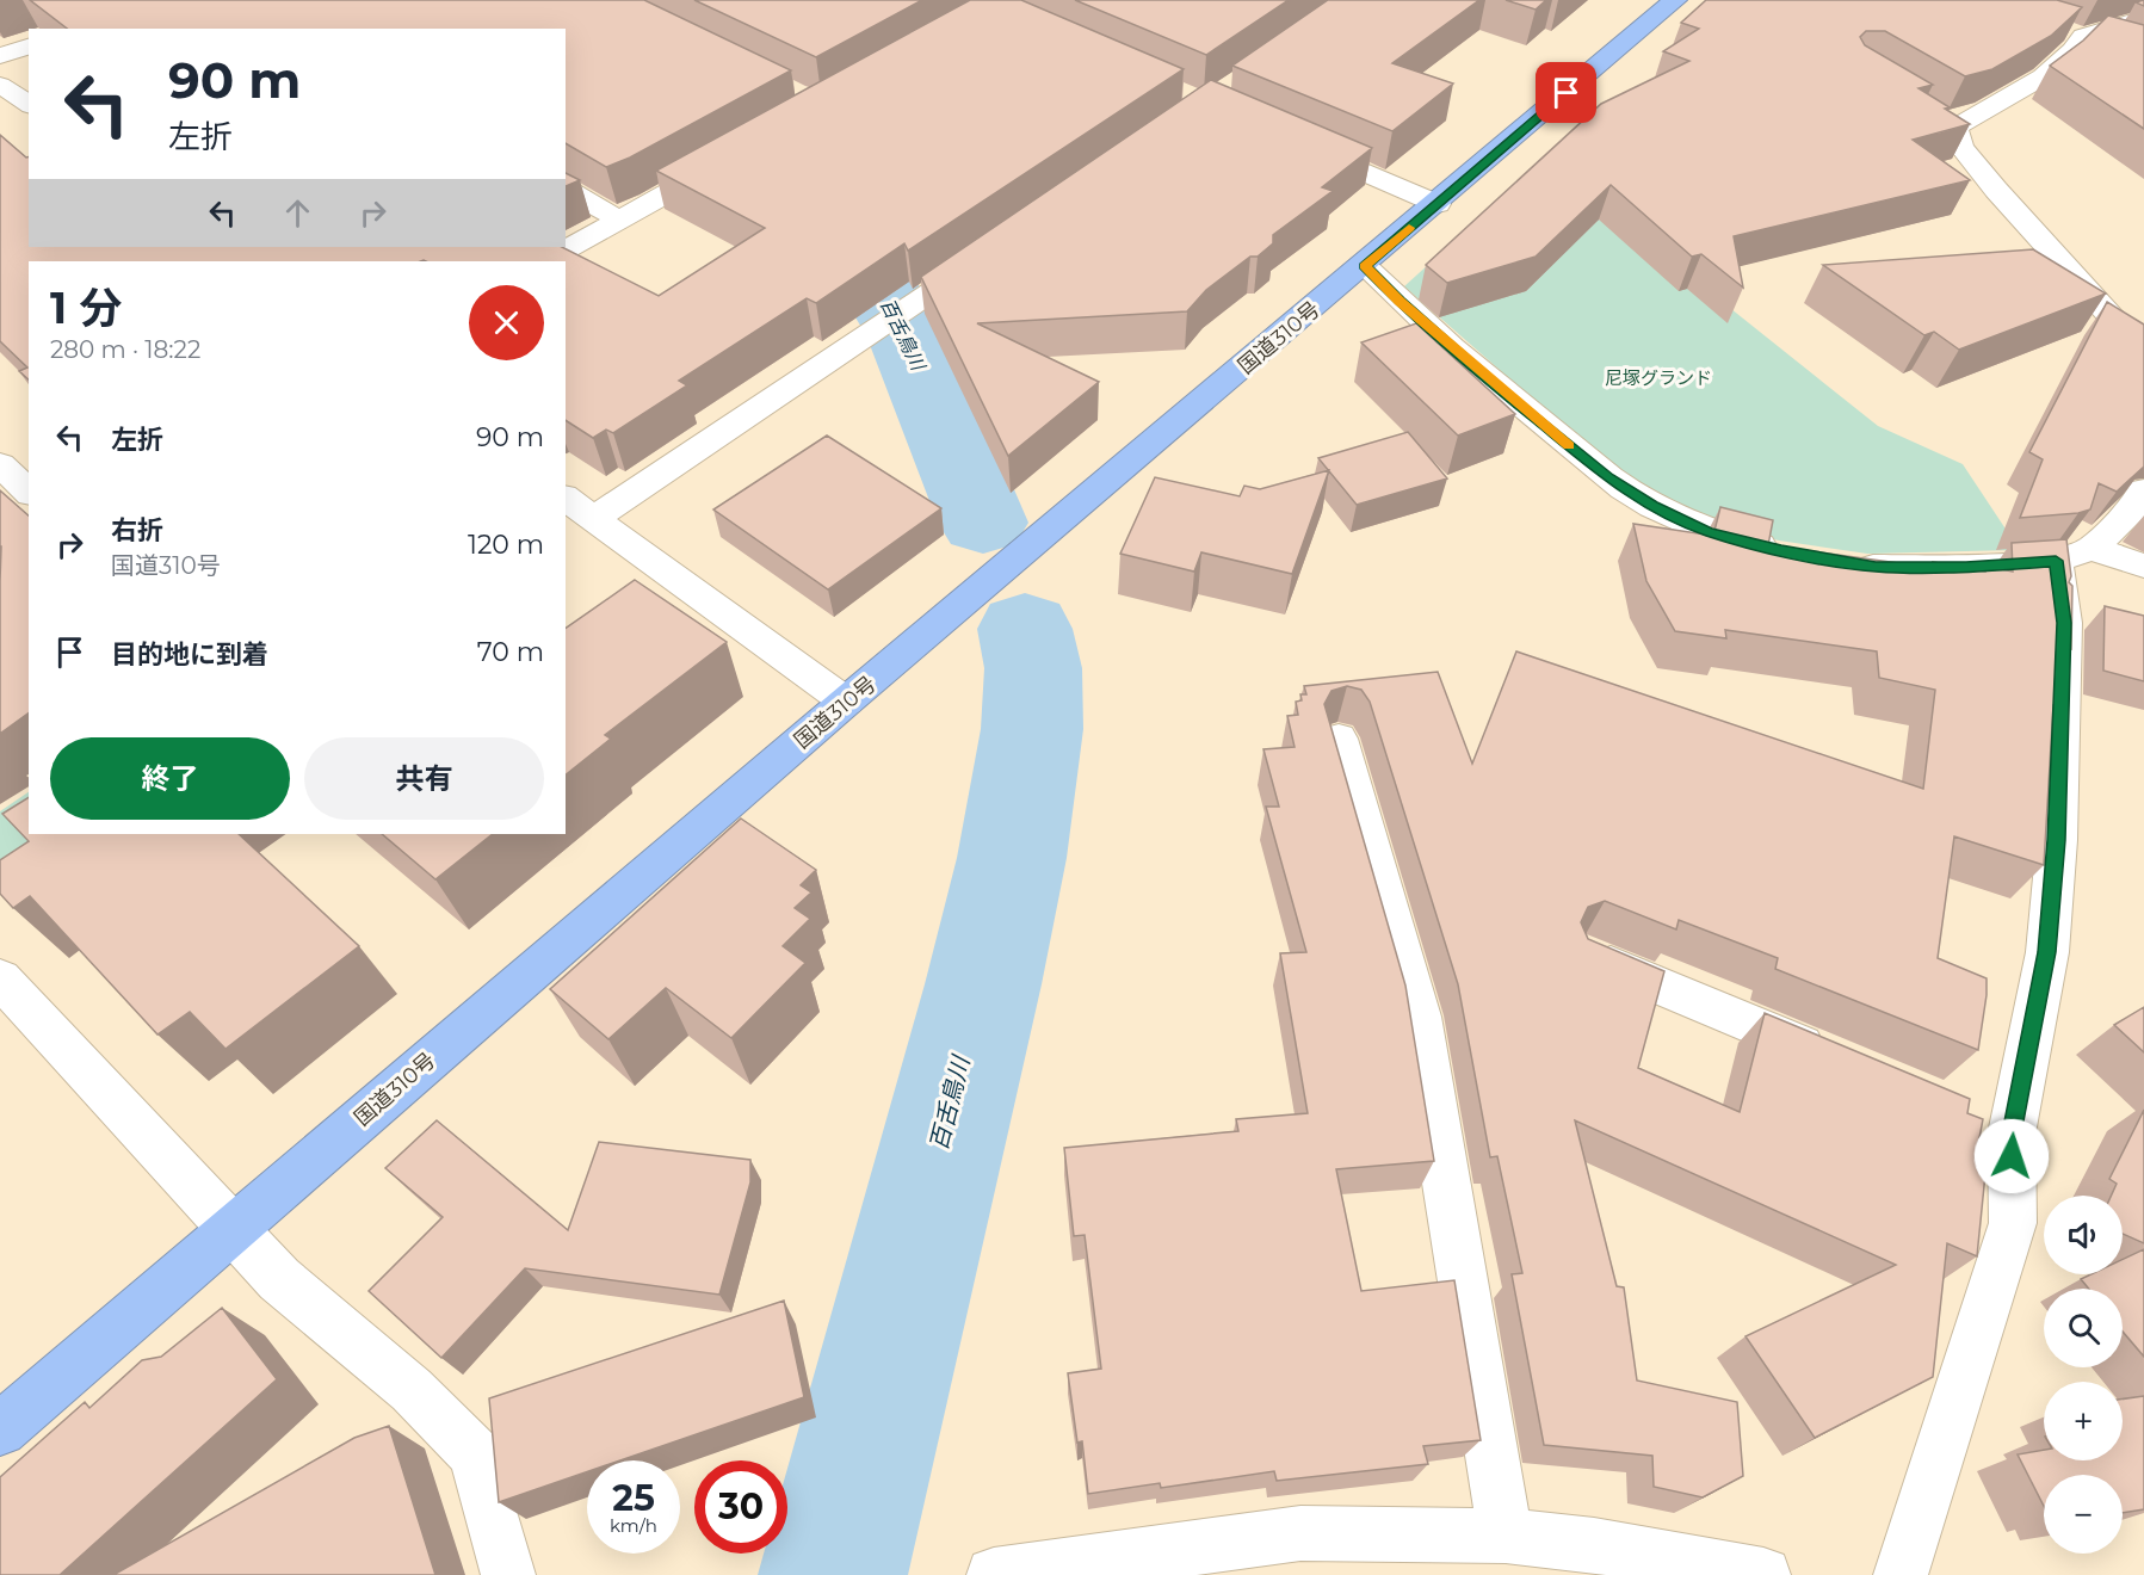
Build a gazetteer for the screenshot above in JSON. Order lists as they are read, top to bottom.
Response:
{
  "streets": {
    "highway": ["国道310号"]
  },
  "water": ["百舌鳥川"],
  "parks": ["尼塚グランド"],
  "page": {
    "turn": ["90 m", "左折"],
    "heading": ["1 分", "280 m · 18:22"],
    "list": [
      {
        "name": "左折",
        "value": "90 m"
      },
      {
        "name": "右折",
        "note": "国道310号",
        "value": "120 m"
      },
      {
        "name": "目的地に到着",
        "value": "70 m"
      }
    ],
    "buttons": ["終了", "共有"],
    "map_buttons": ["+", "−"],
    "speed": "25 km/h",
    "limit": "30"
  }
}
